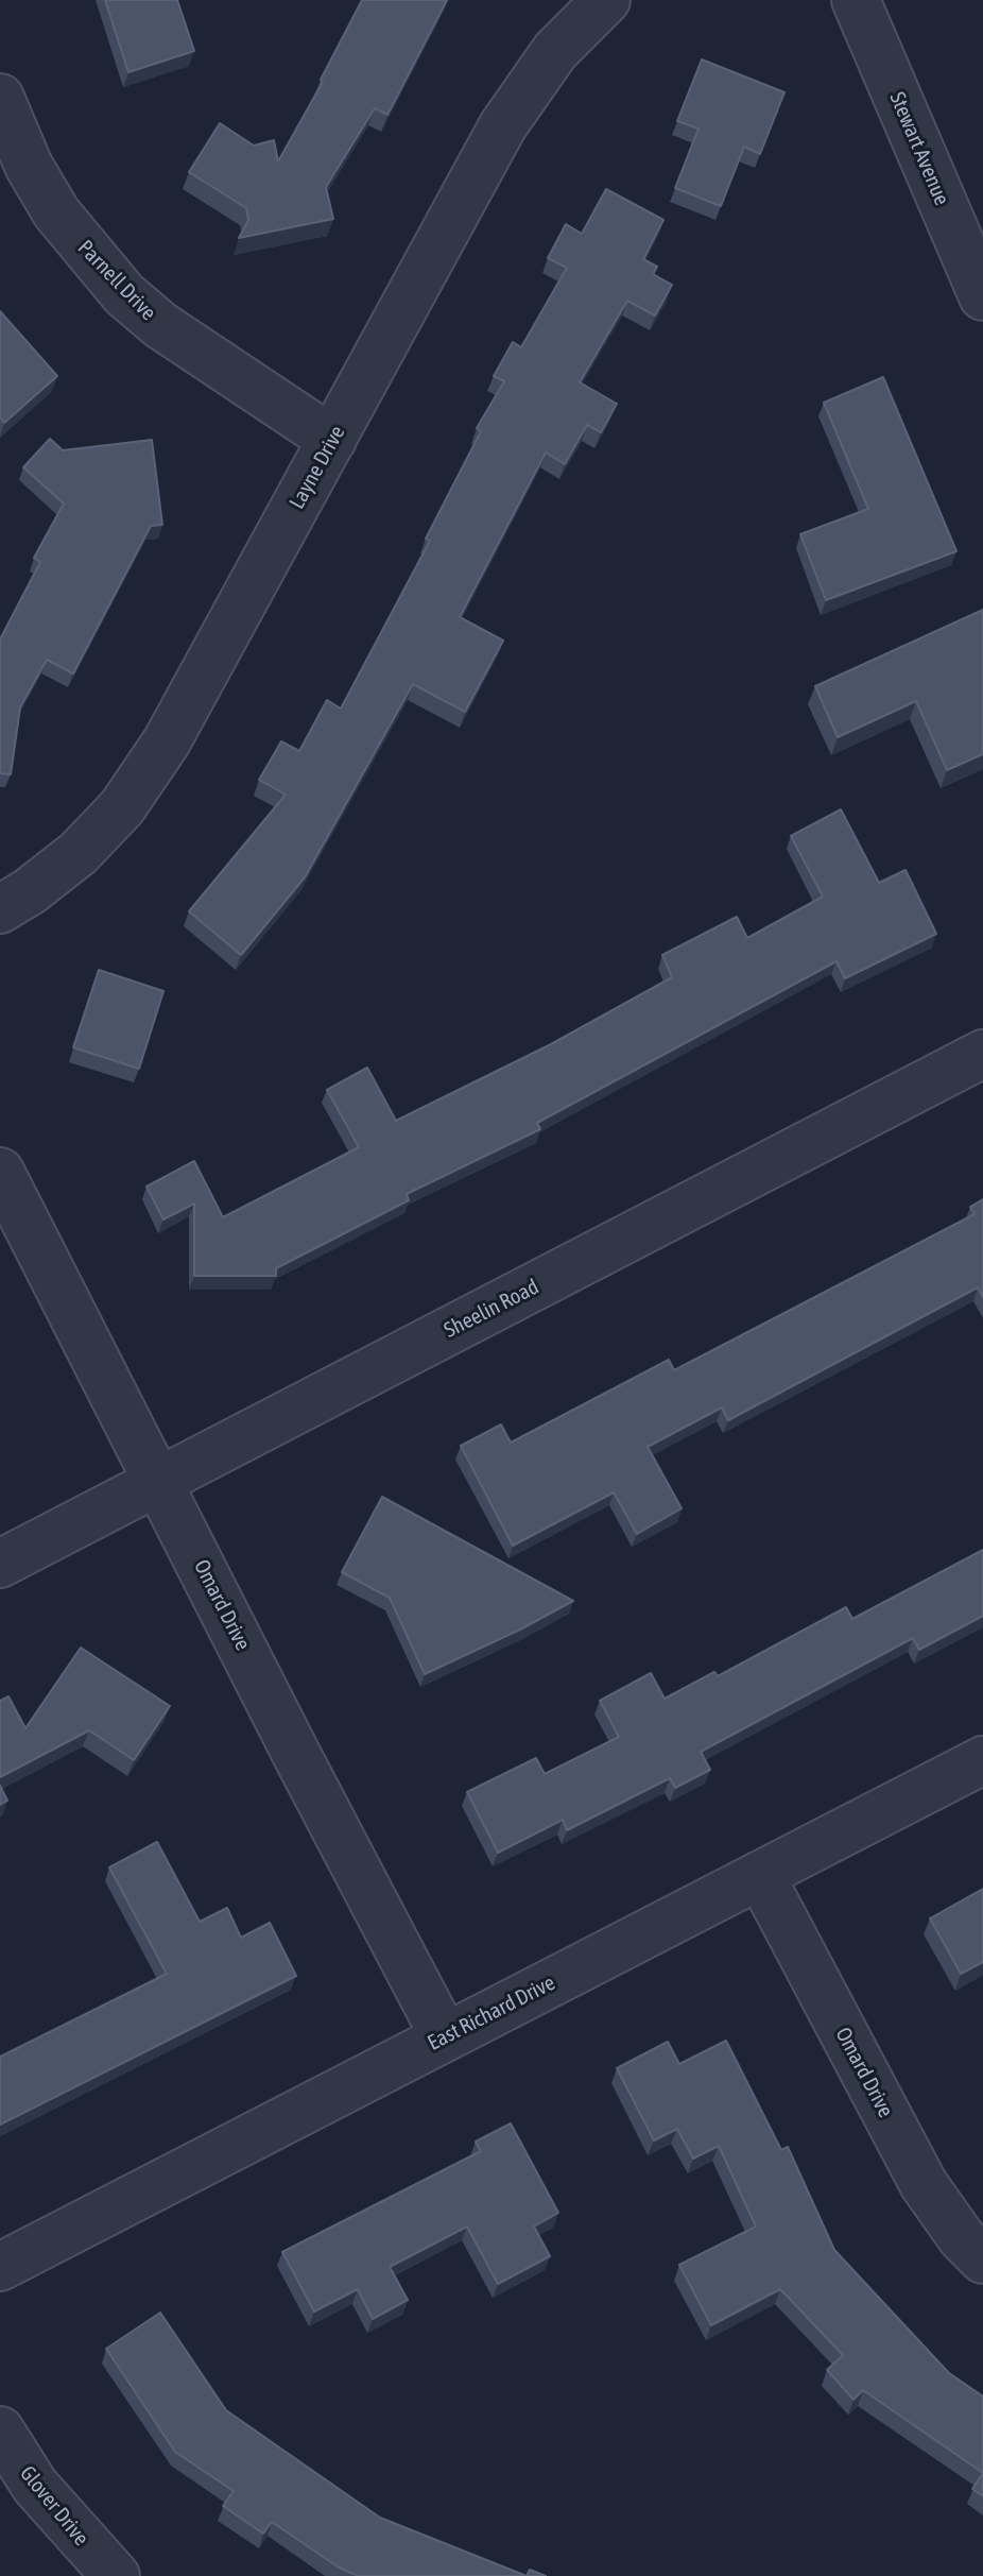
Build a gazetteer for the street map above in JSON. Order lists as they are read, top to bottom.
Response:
{
  "streets": {
    "street": [
      "Stewart Avenue",
      "Parnell Drive",
      "Layne Drive",
      "Sheelin Road",
      "Omard Drive",
      "East Richard Drive",
      "Glover Drive"
    ]
  },
  "crossings": [
    ["Parnell Drive", "Layne Drive"],
    ["Sheelin Road", "Omard Drive"],
    ["Omard Drive", "East Richard Drive"]
  ]
}
